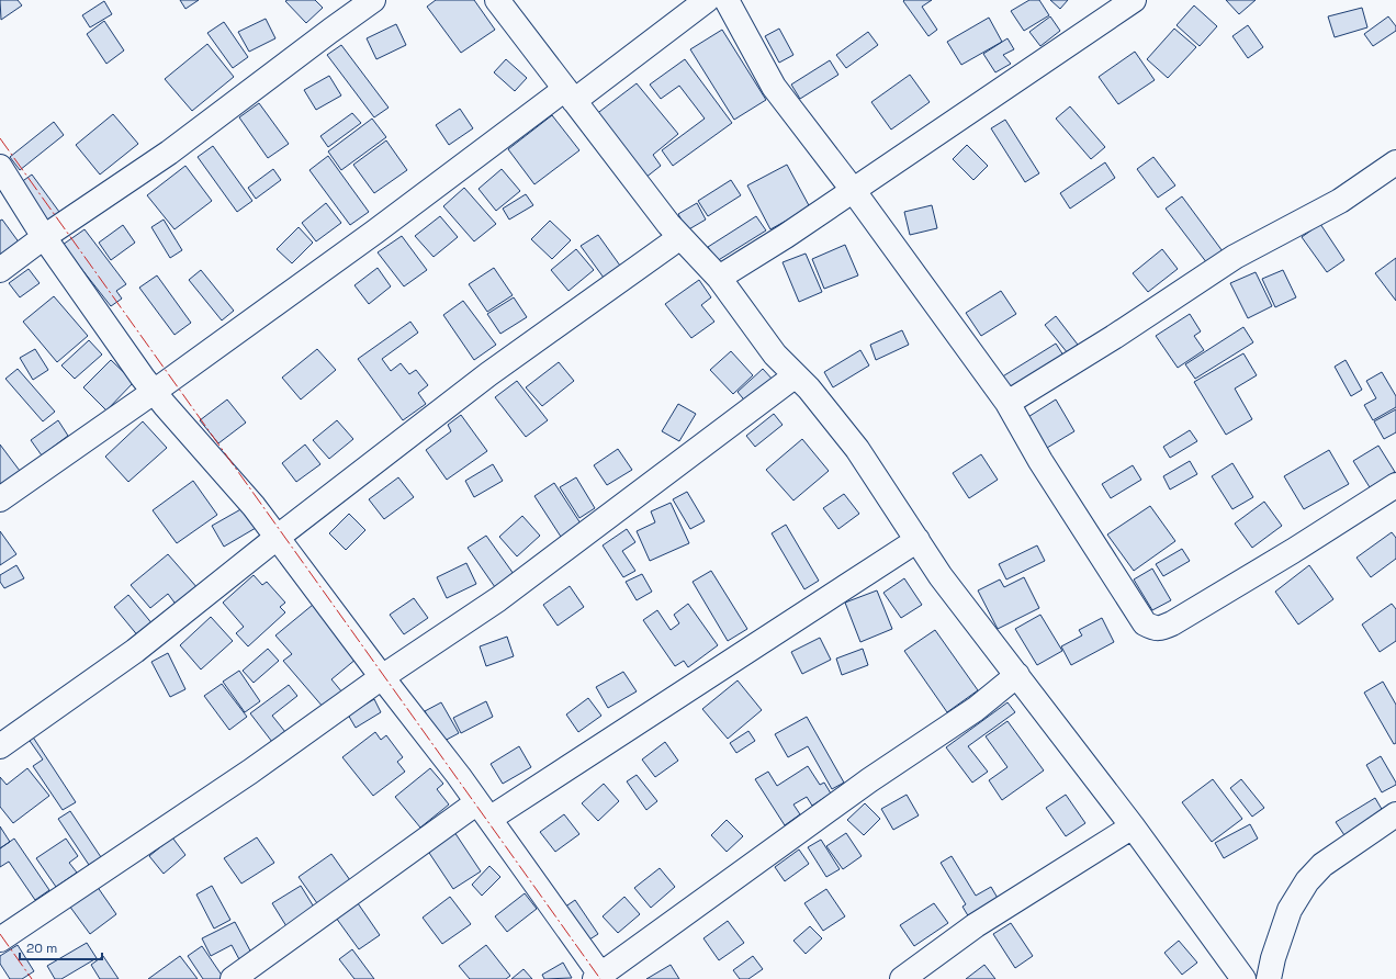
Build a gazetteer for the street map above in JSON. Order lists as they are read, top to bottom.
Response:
{
  "scale_bar": "20 m"
}
